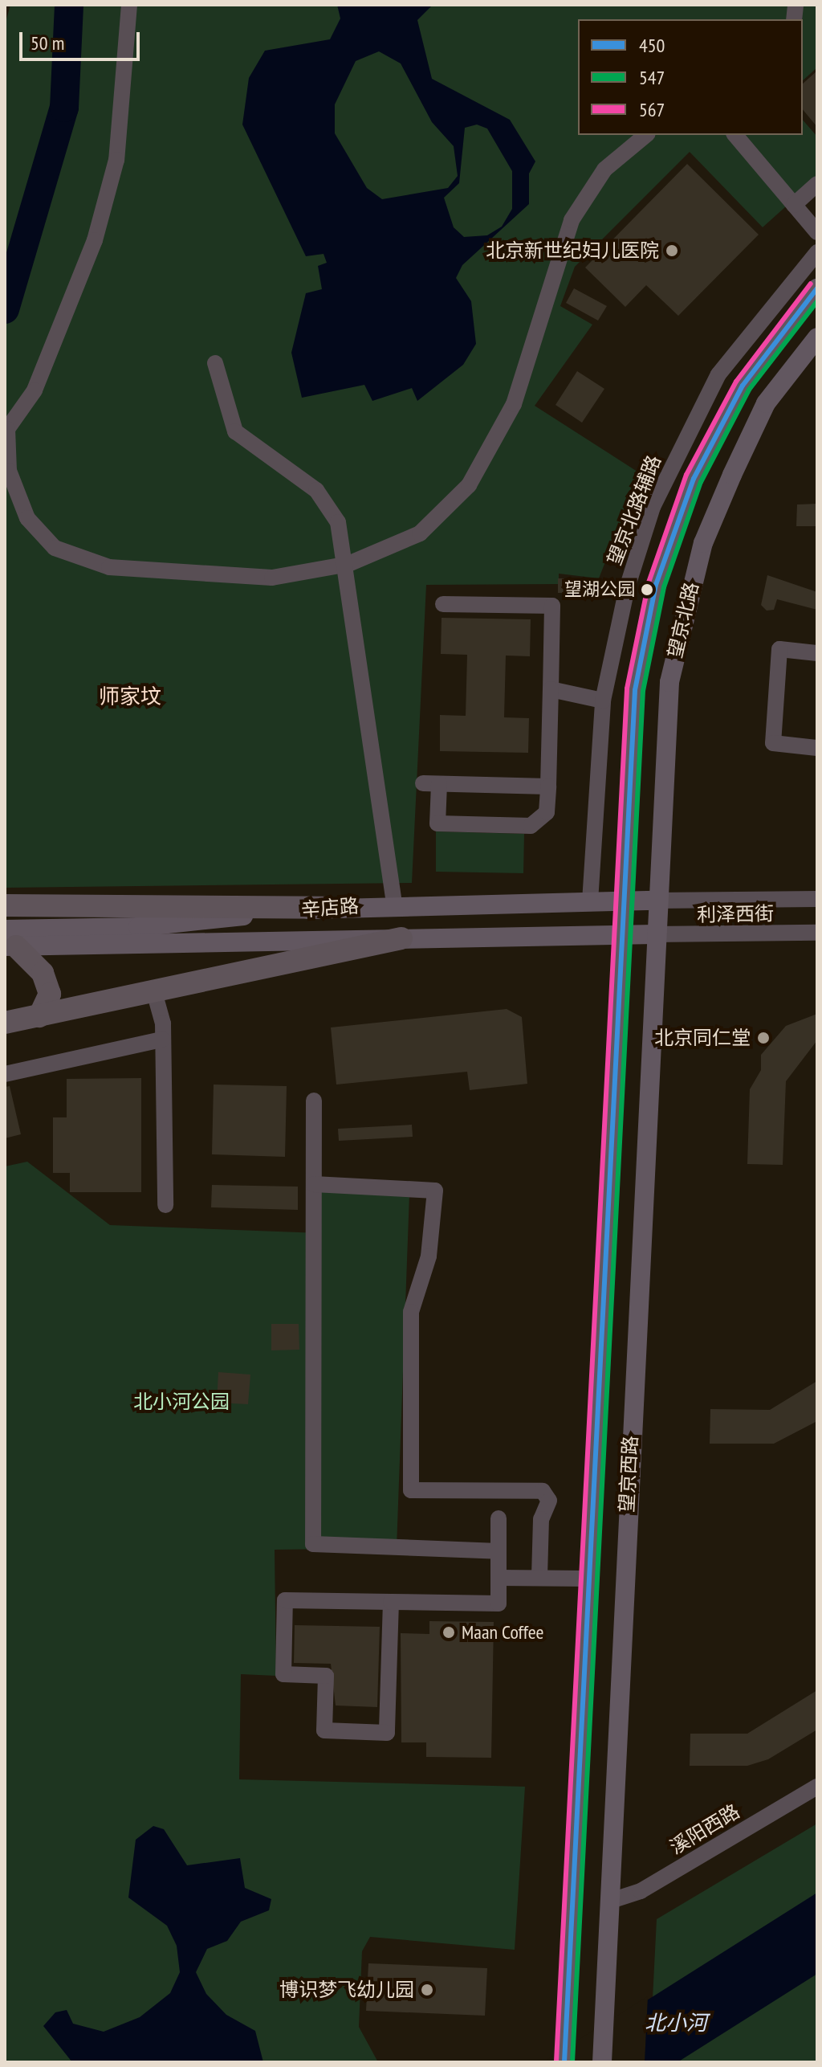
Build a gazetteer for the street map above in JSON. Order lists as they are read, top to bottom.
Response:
{
  "streets": {
    "main road": ["望京北路", "辛店路", "望京西路"],
    "street": ["望京北路辅路", "利泽西街", "溪阳西路"]
  },
  "crossings": [
    ["望京北路辅路", "辛店路"],
    ["望京北路", "辛店路"],
    ["望京北路", "利泽西街"],
    ["望京北路", "望京西路"],
    ["辛店路", "利泽西街"],
    ["辛店路", "望京西路"],
    ["利泽西街", "望京西路"],
    ["望京西路", "溪阳西路"]
  ],
  "districts": ["师家坟"],
  "water": ["北小河"],
  "parks": ["北小河公园"],
  "places": [
    "北京新世纪妇儿医院",
    "望湖公园",
    "北京同仁堂",
    "Maan Coffee",
    "博识梦飞幼儿园"
  ],
  "lines": ["transit line 567", "transit line 450", "transit line 547"],
  "legend": ["450", "547", "567"],
  "scale_bar": "50 m"
}
